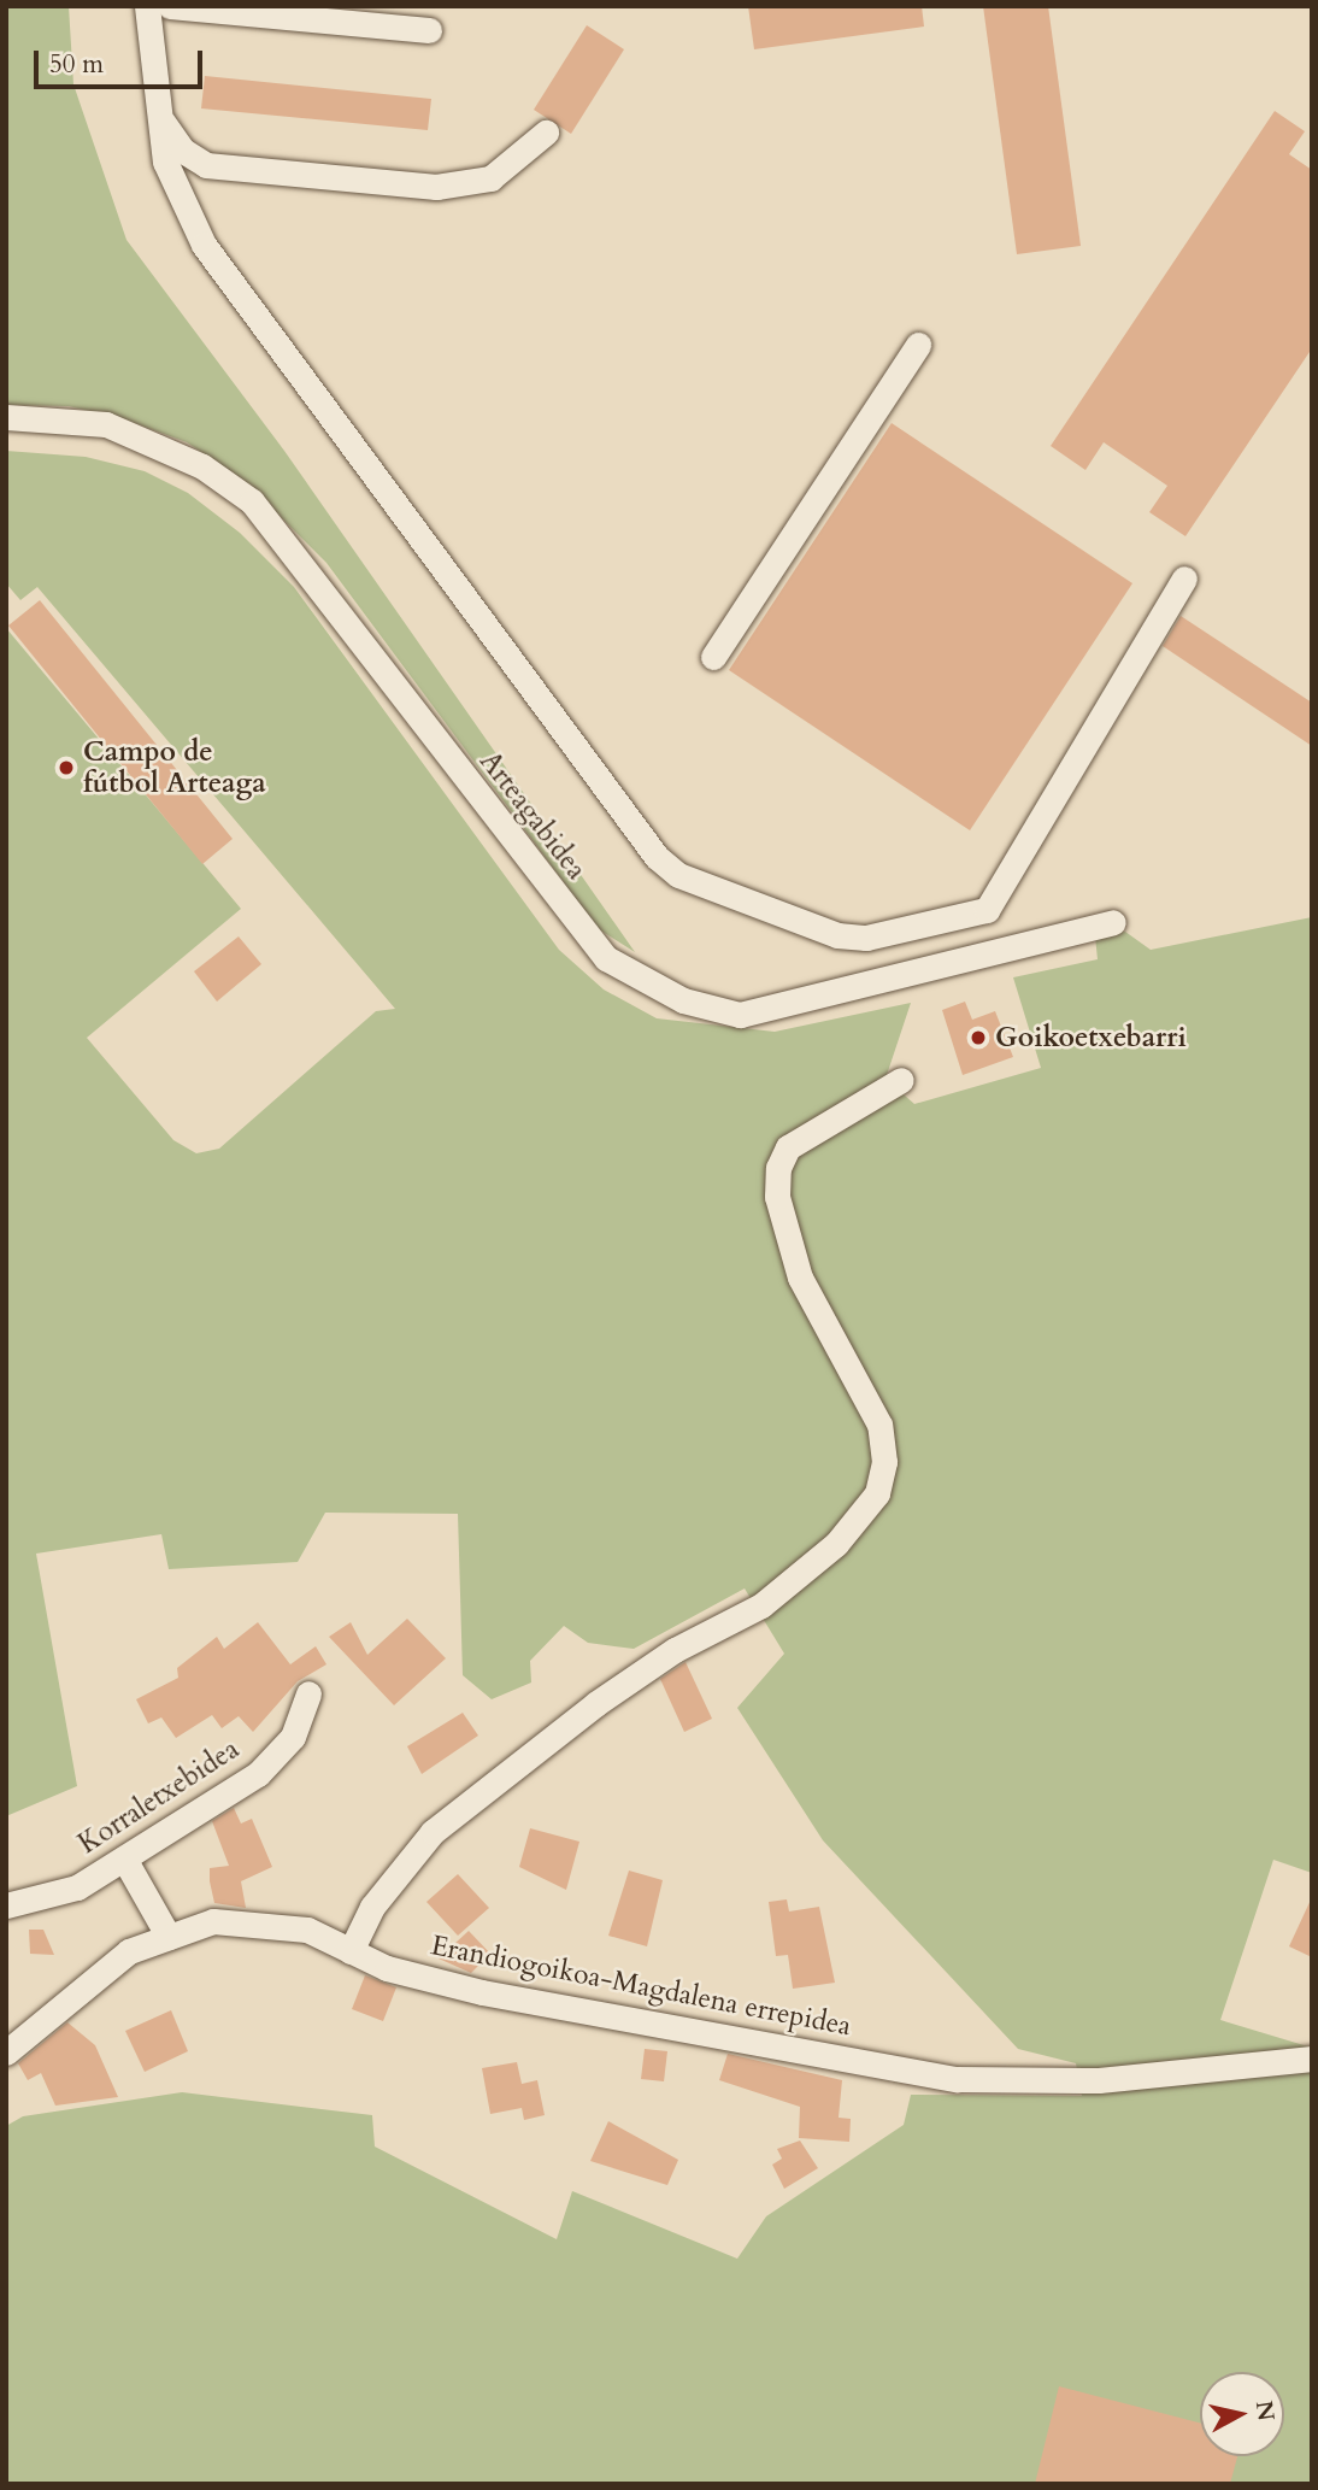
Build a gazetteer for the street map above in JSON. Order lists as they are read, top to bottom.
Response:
{
  "streets": {
    "street": ["Arteagabidea", "Korraletxebidea", "Erandiogoikoa-Magdalena errepidea"]
  },
  "places": ["Campo de fútbol Arteaga", "Goikoetxebarri"],
  "scale_bar": "50 m",
  "north": "right"
}
